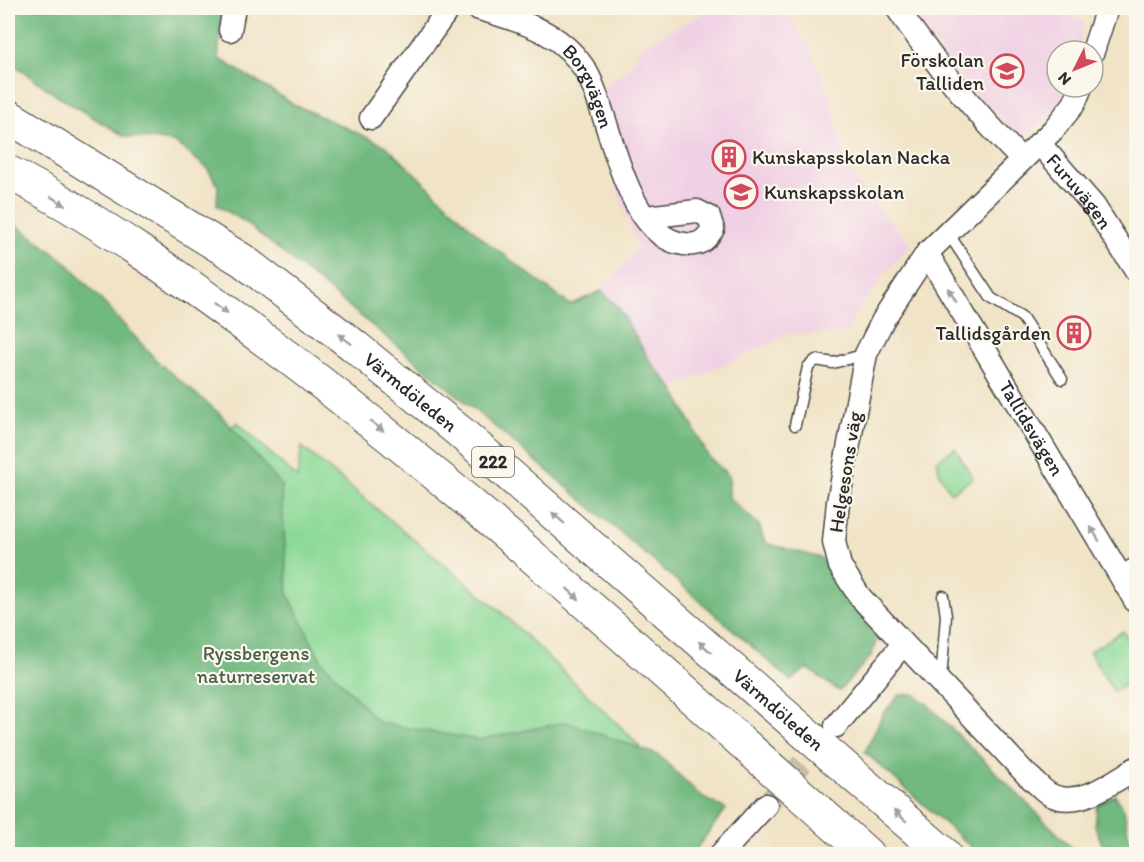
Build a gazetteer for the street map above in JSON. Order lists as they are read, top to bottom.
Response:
{
  "streets": {
    "highway": ["Värmdöleden", "222"],
    "street": [
      "Borgvägen",
      "Furuvägen",
      "Tallidsvägen",
      "Helgesons väg"
    ]
  },
  "crossings": [
    ["Furuvägen", "Helgesons väg"],
    ["Tallidsvägen", "Helgesons väg"]
  ],
  "one_way": ["Tallidsvägen"],
  "parks": ["Ryssbergens naturreservat"],
  "places": {
    "school or university": ["Förskolan Talliden", "Kunskapsskolan"],
    "building": ["Kunskapsskolan Nacka", "Tallidsgården"]
  },
  "north": "bottom left"
}
